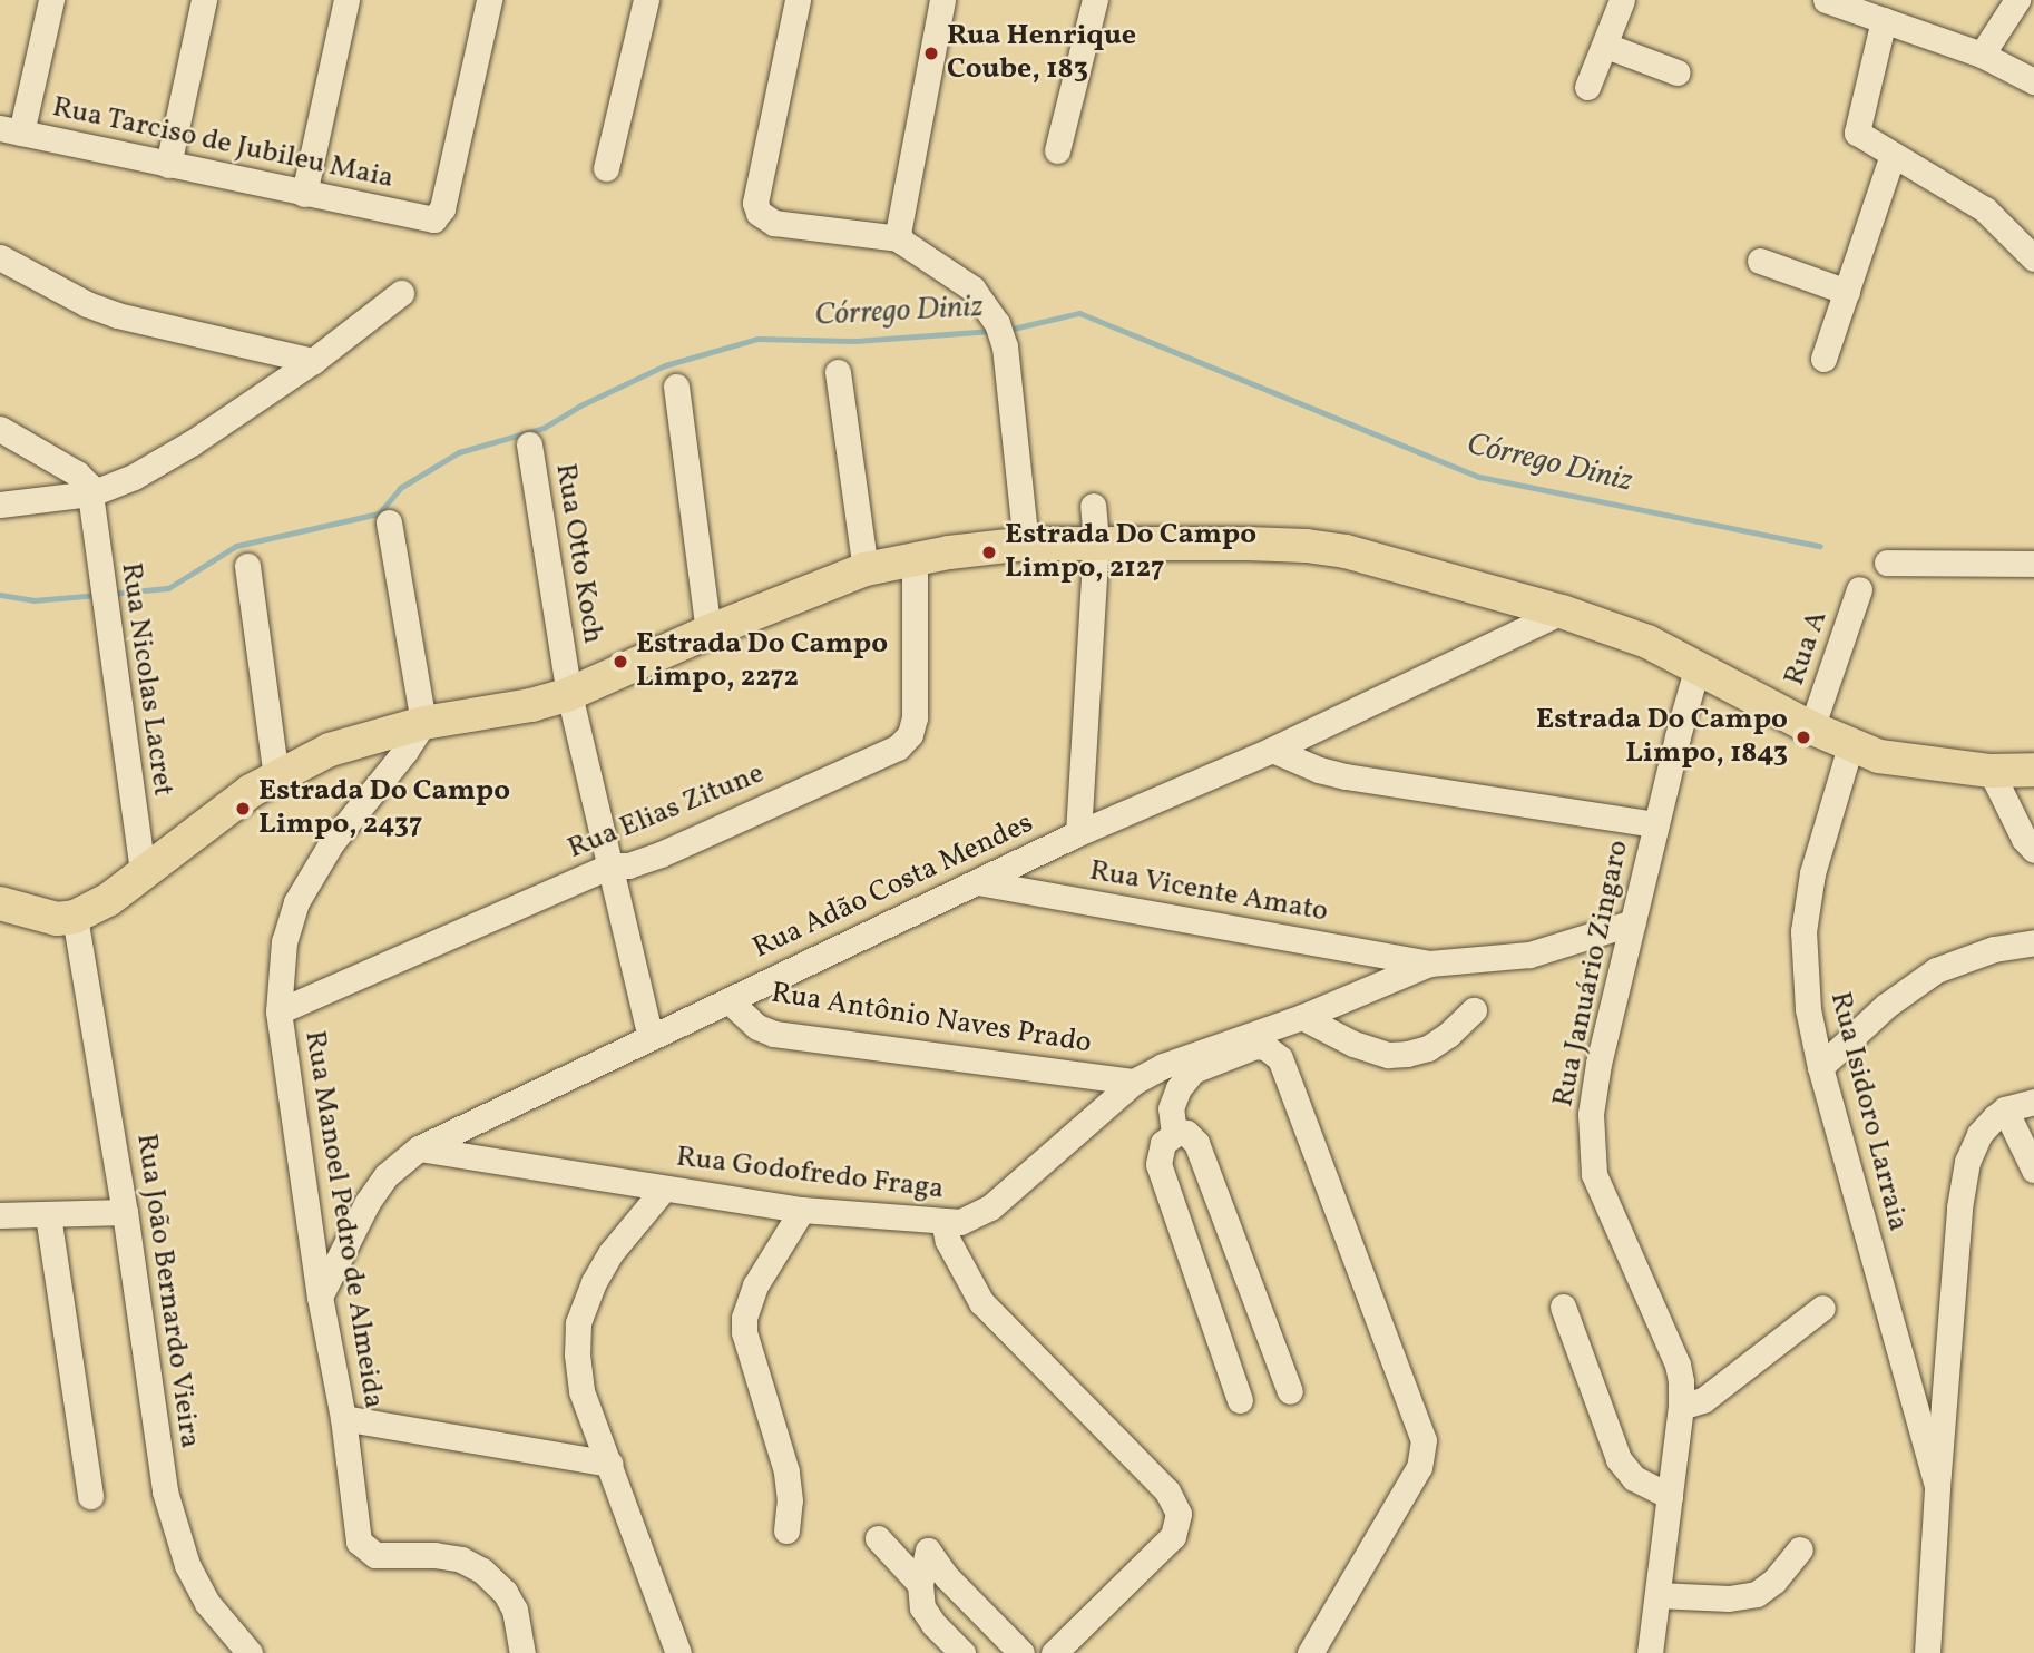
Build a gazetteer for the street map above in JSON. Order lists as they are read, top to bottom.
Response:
{
  "streets": {
    "street": [
      "Rua Tarciso de Jubileu Maia",
      "Rua Otto Koch",
      "Rua A",
      "Rua Nicolas Lacret",
      "Rua Elias Zitune",
      "Rua Adão Costa Mendes",
      "Rua Vicente Amato",
      "Rua Januário Zingaro",
      "Rua Antônio Naves Prado",
      "Rua Isidoro Larraia",
      "Rua Godofredo Fraga",
      "Rua Manoel Pedro de Almeida",
      "Rua João Bernardo Vieira"
    ]
  },
  "crossings": [
    ["Rua Otto Koch", "Rua Elias Zitune"],
    ["Rua Otto Koch", "Rua Adão Costa Mendes"],
    ["Rua Elias Zitune", "Rua Manoel Pedro de Almeida"],
    ["Rua Adão Costa Mendes", "Rua Vicente Amato"],
    ["Rua Adão Costa Mendes", "Rua Antônio Naves Prado"],
    ["Rua Adão Costa Mendes", "Rua Godofredo Fraga"],
    ["Rua Adão Costa Mendes", "Rua Manoel Pedro de Almeida"],
    ["Rua Vicente Amato", "Rua Godofredo Fraga"],
    ["Rua Januário Zingaro", "Rua Godofredo Fraga"],
    ["Rua Antônio Naves Prado", "Rua Godofredo Fraga"]
  ],
  "water": ["Córrego Diniz"],
  "places": [
    "Rua Henrique Coube, 183",
    "Estrada Do Campo Limpo, 2127",
    "Estrada Do Campo Limpo, 2272",
    "Estrada Do Campo Limpo, 1843",
    "Estrada Do Campo Limpo, 2437"
  ]
}
